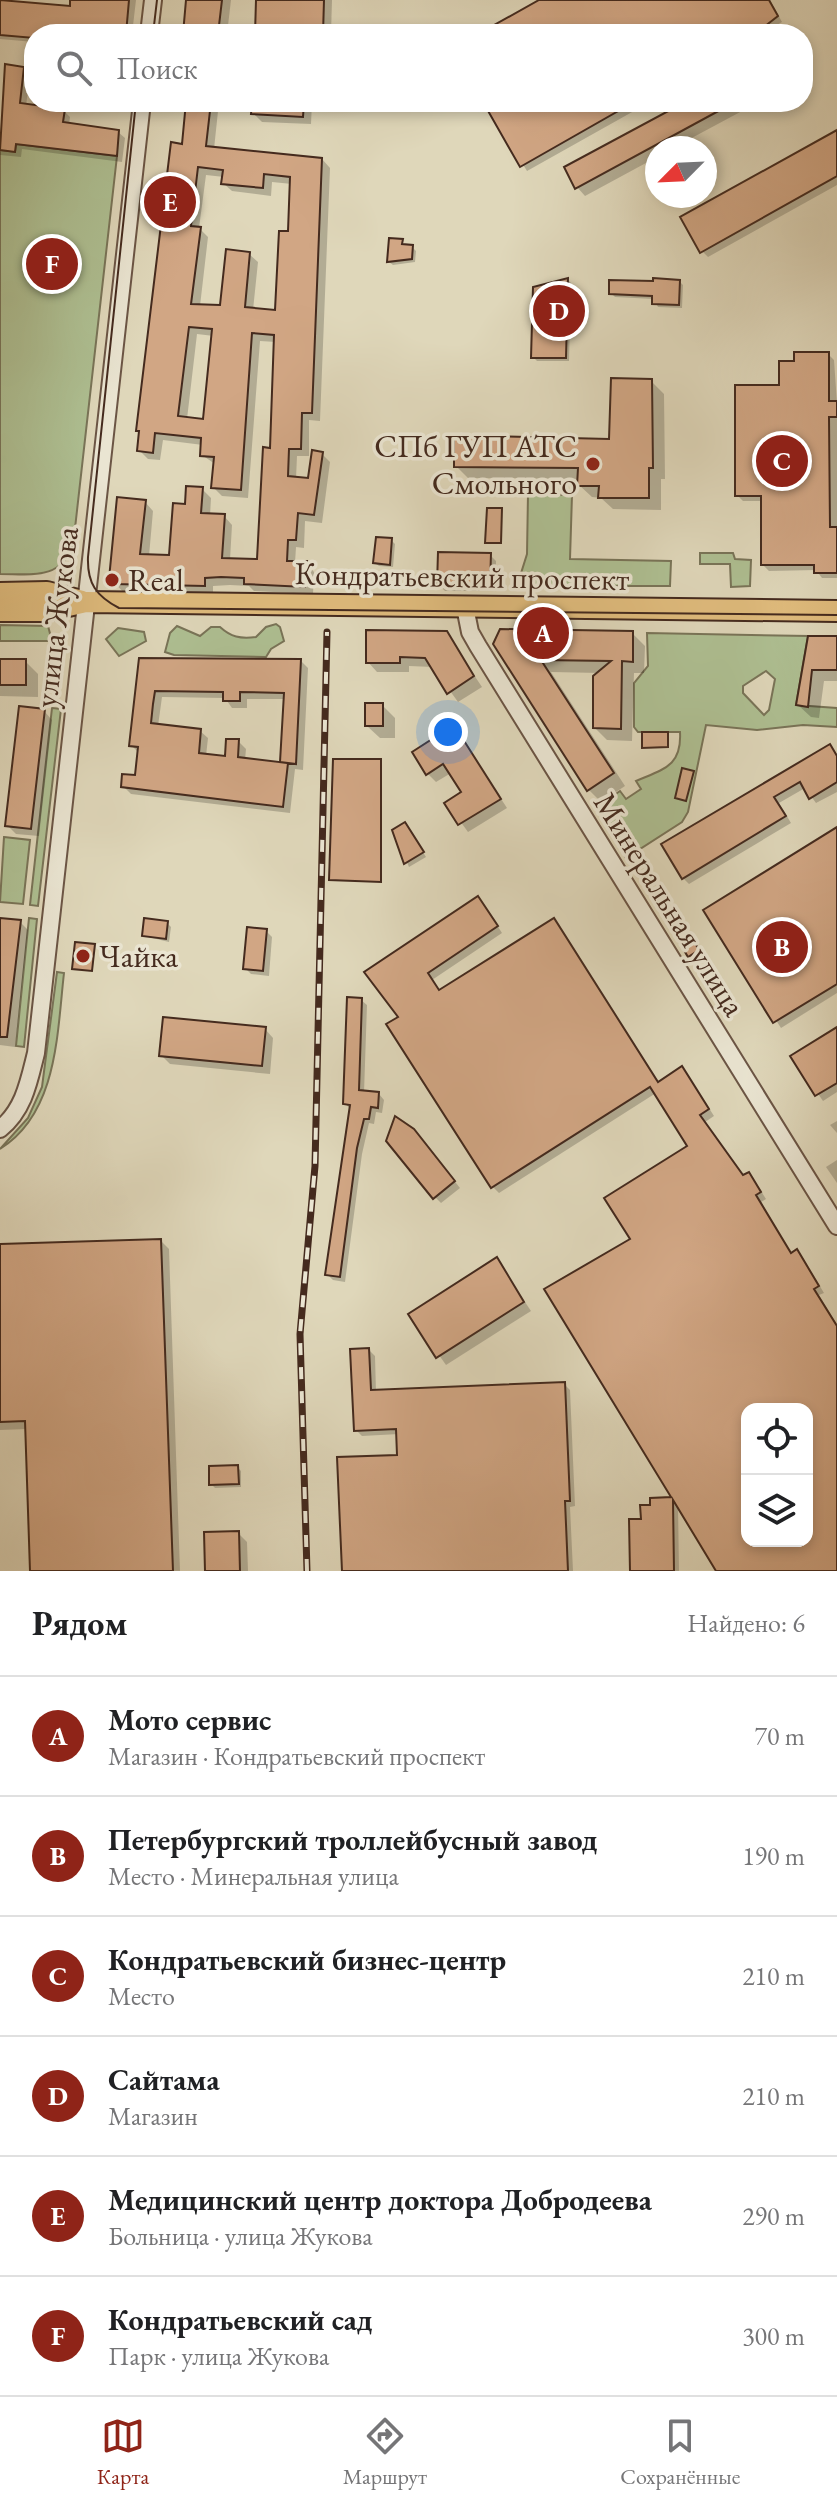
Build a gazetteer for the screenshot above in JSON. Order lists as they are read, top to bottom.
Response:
{
  "streets": {
    "main road": ["Кондратьевский проспект"],
    "street": ["улица Жукова", "Минеральная улица"]
  },
  "crossings": [
    ["Кондратьевский проспект", "улица Жукова"],
    ["Кондратьевский проспект", "Минеральная улица"]
  ],
  "places": ["СПб ГУП АТС Смольного", "Real", "Чайка"],
  "north": "bottom left",
  "page": {
    "search": "Поиск",
    "pins": [
      "E",
      "F",
      "D",
      "C",
      "A",
      "B"
    ],
    "heading": ["Рядом", "Найдено: 6"],
    "list": [
      {
        "mark": "A",
        "name": "Мото сервис",
        "note": "Магазин · Кондратьевский проспект",
        "value": "70 m"
      },
      {
        "mark": "B",
        "name": "Петербургский троллейбусный завод",
        "note": "Место · Минеральная улица",
        "value": "190 m"
      },
      {
        "mark": "C",
        "name": "Кондратьевский бизнес-центр",
        "note": "Место",
        "value": "210 m"
      },
      {
        "mark": "D",
        "name": "Сайтама",
        "note": "Магазин",
        "value": "210 m"
      },
      {
        "mark": "E",
        "name": "Медицинский центр доктора Добродеева",
        "note": "Больница · улица Жукова",
        "value": "290 m"
      },
      {
        "mark": "F",
        "name": "Кондратьевский сад",
        "note": "Парк · улица Жукова",
        "value": "300 m"
      }
    ],
    "nav": ["Карта", "Маршрут", "Сохранённые"]
  }
}
